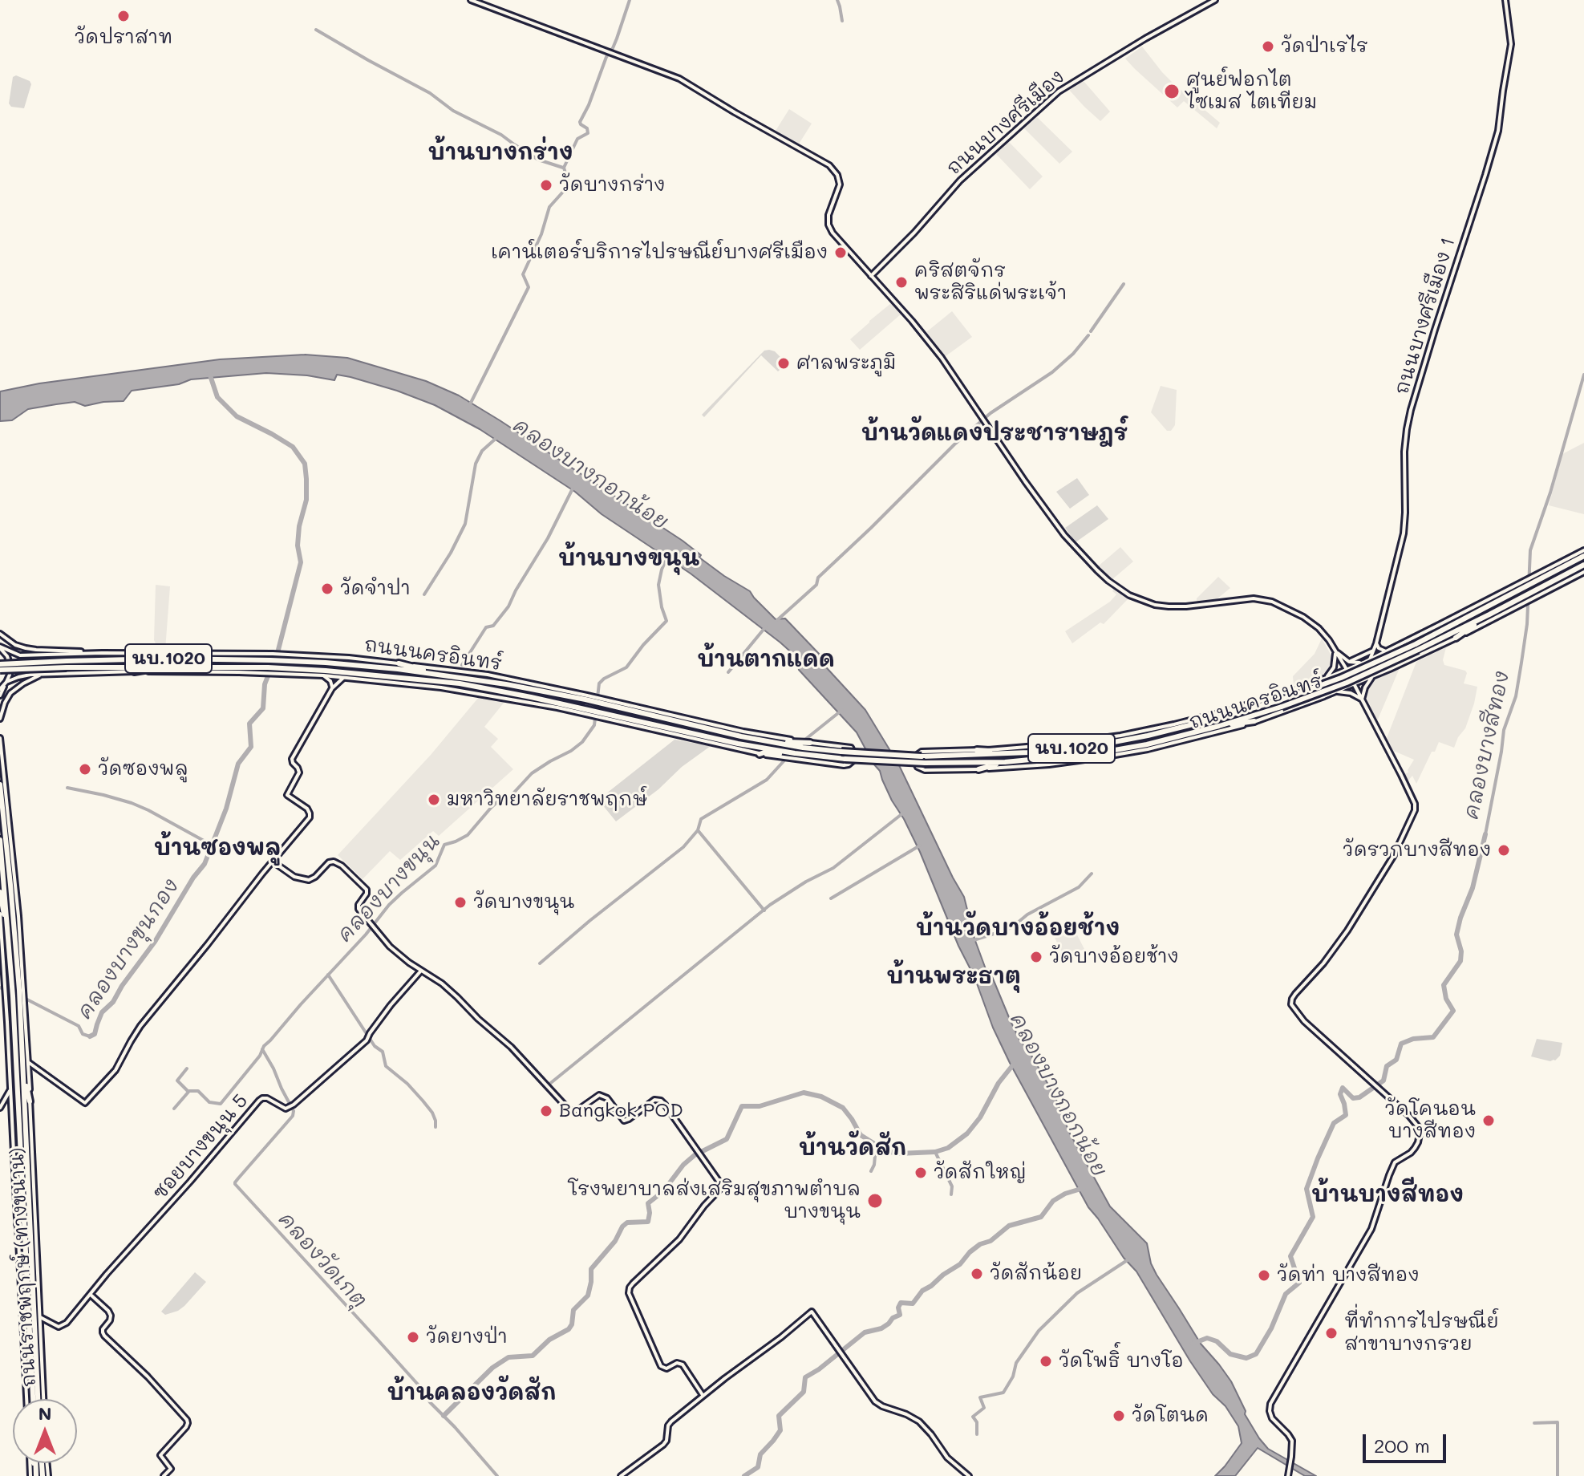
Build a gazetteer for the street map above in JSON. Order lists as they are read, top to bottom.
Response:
{
  "streets": {
    "main road": [
      "ถนนบางศรีเมือง",
      "ถนนบางศรีเมือง 1",
      "ถนนนครอินทร์",
      "นบ.1020",
      "ซอยบางขนุน 5",
      "ถนนราชพฤกษ์ (ทางขนาน)"
    ]
  },
  "crossings": [
    ["ถนนบางศรีเมือง 1", "ถนนนครอินทร์"],
    ["ซอยบางขนุน 5", "ถนนราชพฤกษ์ (ทางขนาน)"]
  ],
  "districts": [
    "บ้านบางกร่าง",
    "บ้านวัดแดงประชาราษฎร์",
    "บ้านบางขนุน",
    "บ้านตากแดด",
    "บ้านซองพลู",
    "บ้านวัดบางอ้อยช้าง",
    "บ้านพระธาตุ",
    "บ้านวัดสัก",
    "บ้านบางสีทอง",
    "บ้านคลองวัดสัก"
  ],
  "water": [
    "คลองบางกอกน้อย",
    "คลองบางสีทอง",
    "คลองบางขนุน",
    "คลองบางขุนกอง",
    "คลองวัดเกตุ"
  ],
  "places": [
    "วัดปราสาท",
    "วัดป่าเรไร",
    "ศูนย์ฟอกไต ไซเมส ไตเทียม",
    "วัดบางกร่าง",
    "เคาน์เตอร์บริการไปรษณีย์บางศรีเมือง",
    "คริสตจักร พระสิริแด่พระเจ้า",
    "ศาลพระภูมิ",
    "วัดจําปา",
    "วัดซองพลู",
    "มหาวิทยาลัยราชพฤกษ์",
    "วัดรวกบางสีทอง",
    "วัดบางขนุน",
    "วัดบางอ้อยช้าง",
    "Bangkok POD",
    "วัดโคนอน บางสีทอง",
    "วัดสักใหญ่",
    "โรงพยาบาลส่งเสริมสุขภาพตำบล บางขนุน",
    "วัดสักน้อย",
    "วัดท่า บางสีทอง",
    "ที่ทำการไปรษณีย์ สาขาบางกรวย",
    "วัดยางป่า",
    "วัดโพธิ์ บางโอ",
    "วัดโตนด"
  ],
  "scale_bar": "200 m",
  "north": "top"
}
